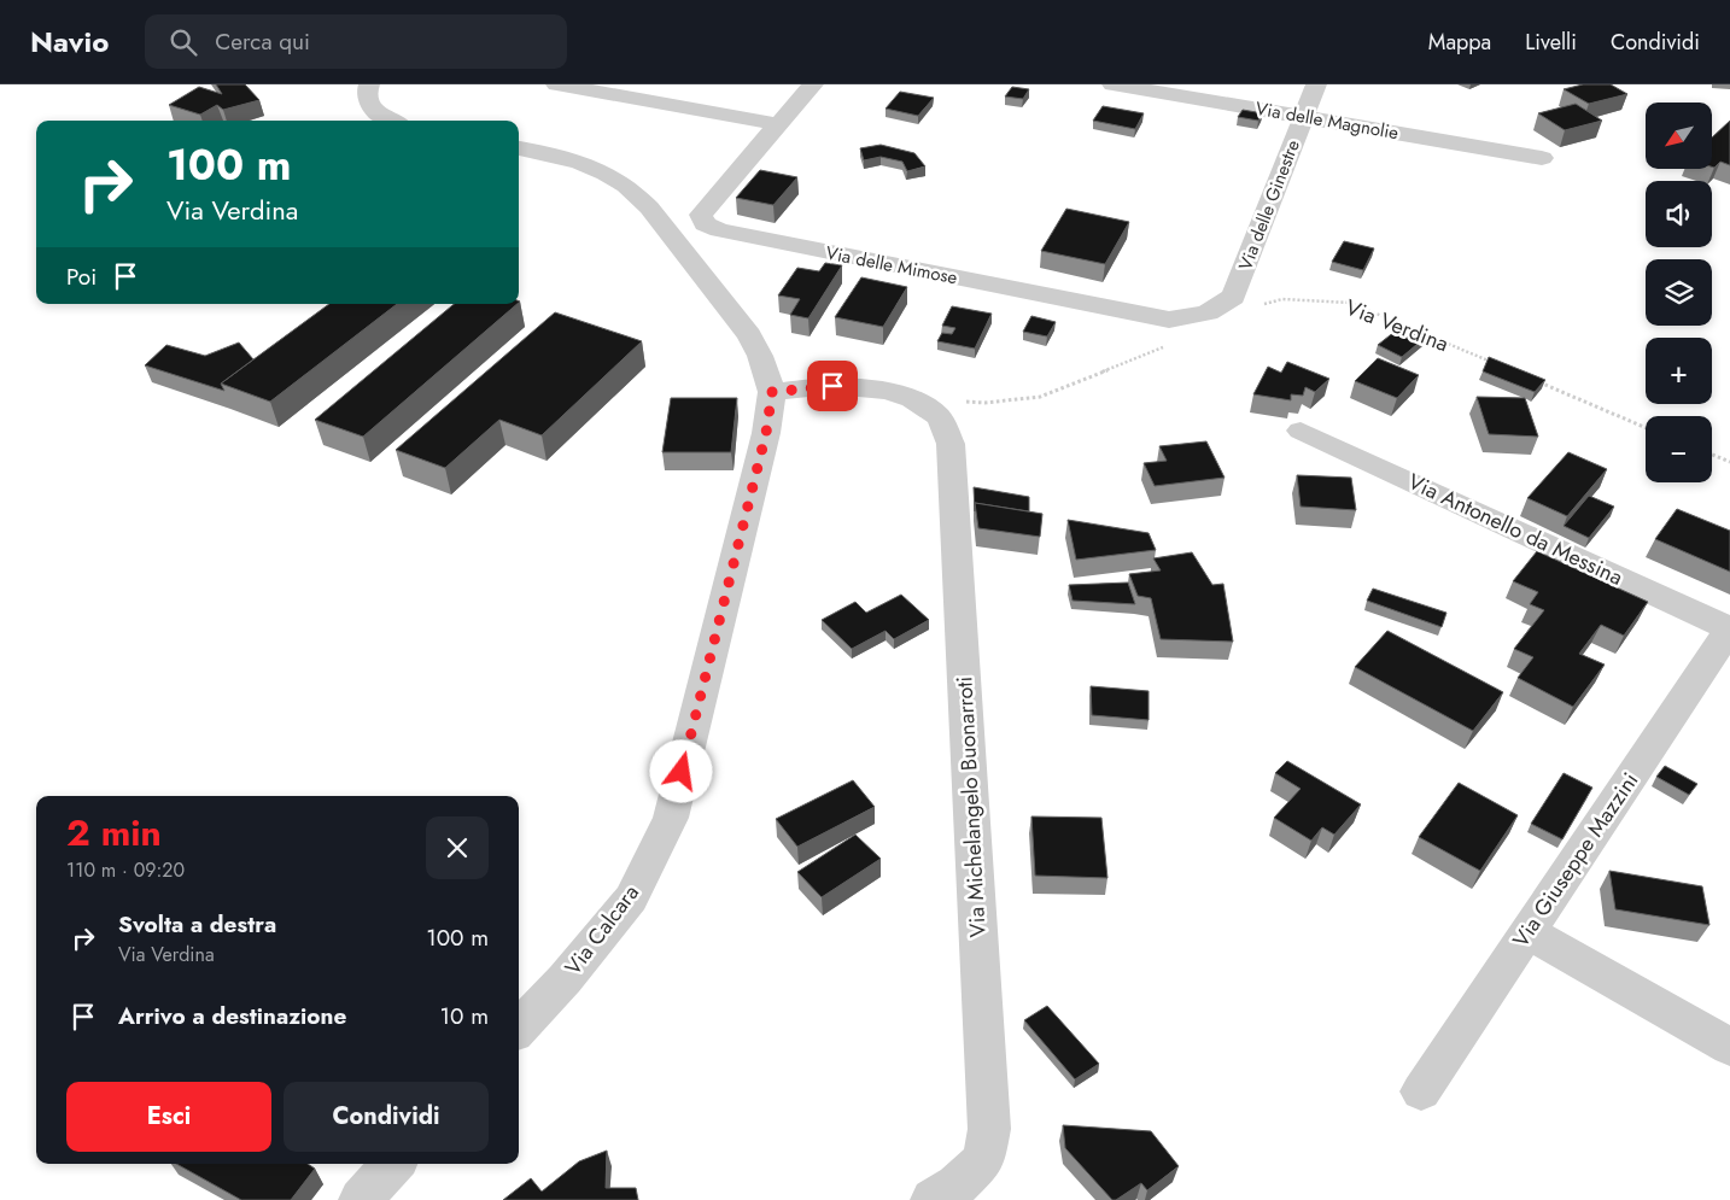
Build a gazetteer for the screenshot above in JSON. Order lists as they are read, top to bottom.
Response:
{
  "streets": {
    "street": [
      "Via delle Magnolie",
      "Via delle Ginestre",
      "Via delle Mimose",
      "Via Antonello da Messina",
      "Via Michelangelo Buonarroti",
      "Via Giuseppe Mazzini",
      "Via Calcara"
    ],
    "path": ["Via Verdina"]
  },
  "crossings": [
    ["Via delle Magnolie", "Via delle Ginestre"],
    ["Via delle Ginestre", "Via delle Mimose"],
    ["Via delle Ginestre", "Via Verdina"],
    ["Via delle Mimose", "Via Verdina"],
    ["Via Antonello da Messina", "Via Giuseppe Mazzini"],
    ["Via Michelangelo Buonarroti", "Via Calcara"]
  ],
  "north": "bottom left",
  "page": {
    "header": "Navio",
    "search": "Cerca qui",
    "nav": ["Mappa", "Livelli", "Condividi"],
    "map_buttons": ["+", "−"],
    "turn": ["100 m", "Via Verdina"],
    "then": "Poi",
    "heading": ["2 min", "110 m · 09:20"],
    "list": [
      {
        "name": "Svolta a destra",
        "note": "Via Verdina",
        "value": "100 m"
      },
      {
        "name": "Arrivo a destinazione",
        "value": "10 m"
      }
    ],
    "buttons": ["Esci", "Condividi"]
  }
}
